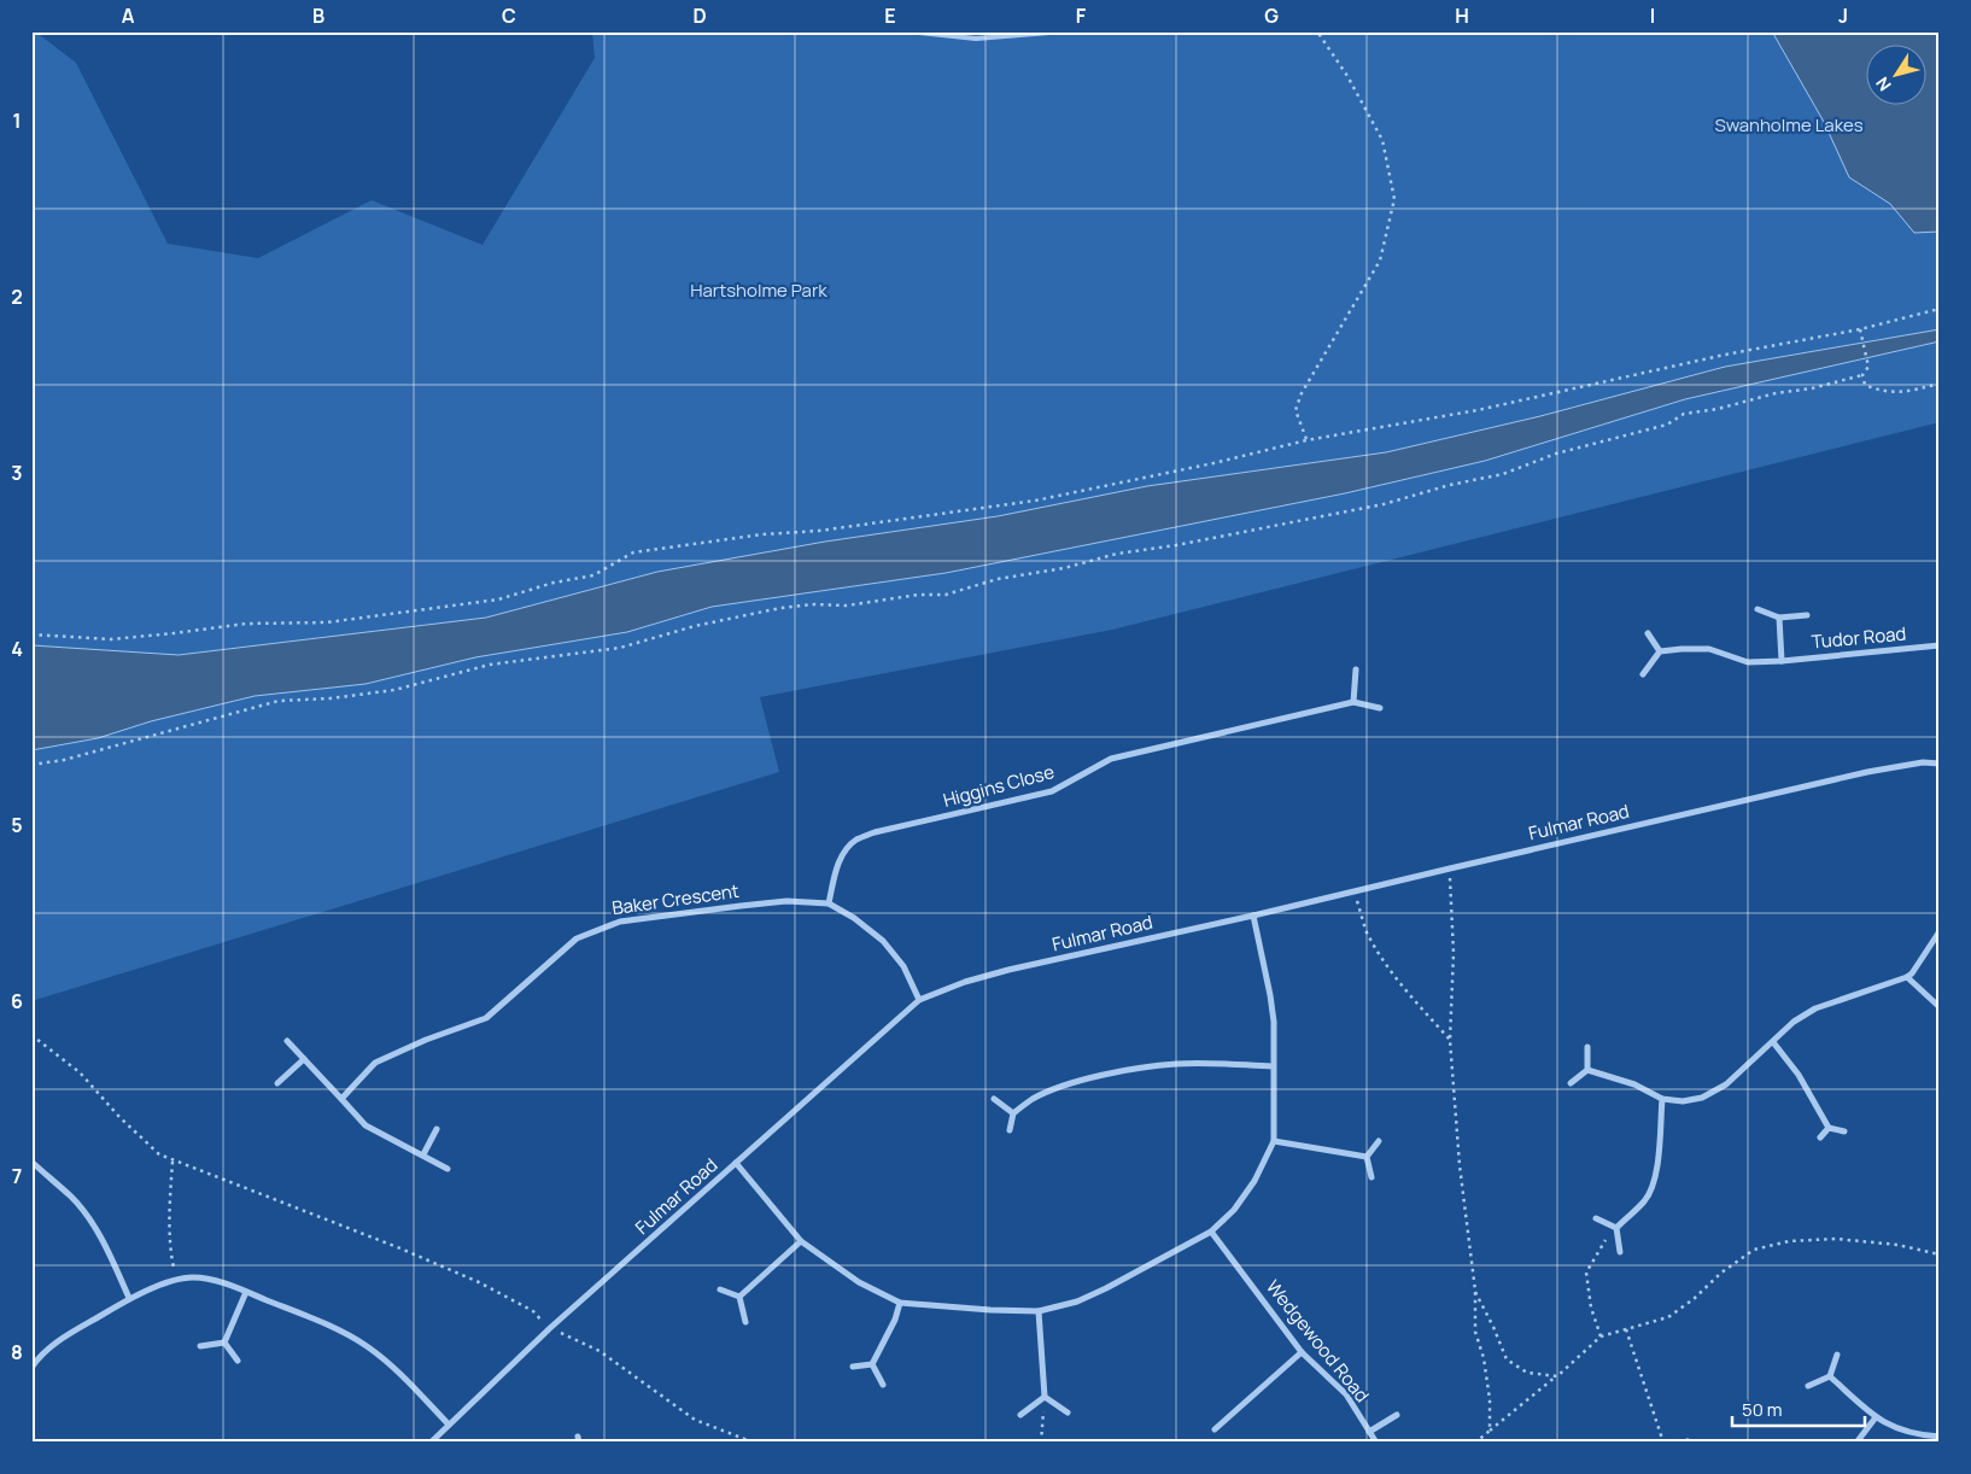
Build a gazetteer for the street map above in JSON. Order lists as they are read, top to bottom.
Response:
{
  "streets": {
    "street": [
      "Tudor Road",
      "Higgins Close",
      "Fulmar Road",
      "Baker Crescent",
      "Wedgewood Road"
    ]
  },
  "crossings": [
    ["Higgins Close", "Baker Crescent"],
    ["Fulmar Road", "Baker Crescent"]
  ],
  "parks": ["Swanholme Lakes", "Hartsholme Park"],
  "scale_bar": "50 m",
  "north": "bottom left",
  "grid": {
    "columns": [
      "A",
      "B",
      "C",
      "D",
      "E",
      "F",
      "G",
      "H",
      "I",
      "J"
    ],
    "rows": [
      "1",
      "2",
      "3",
      "4",
      "5",
      "6",
      "7",
      "8"
    ]
  }
}
